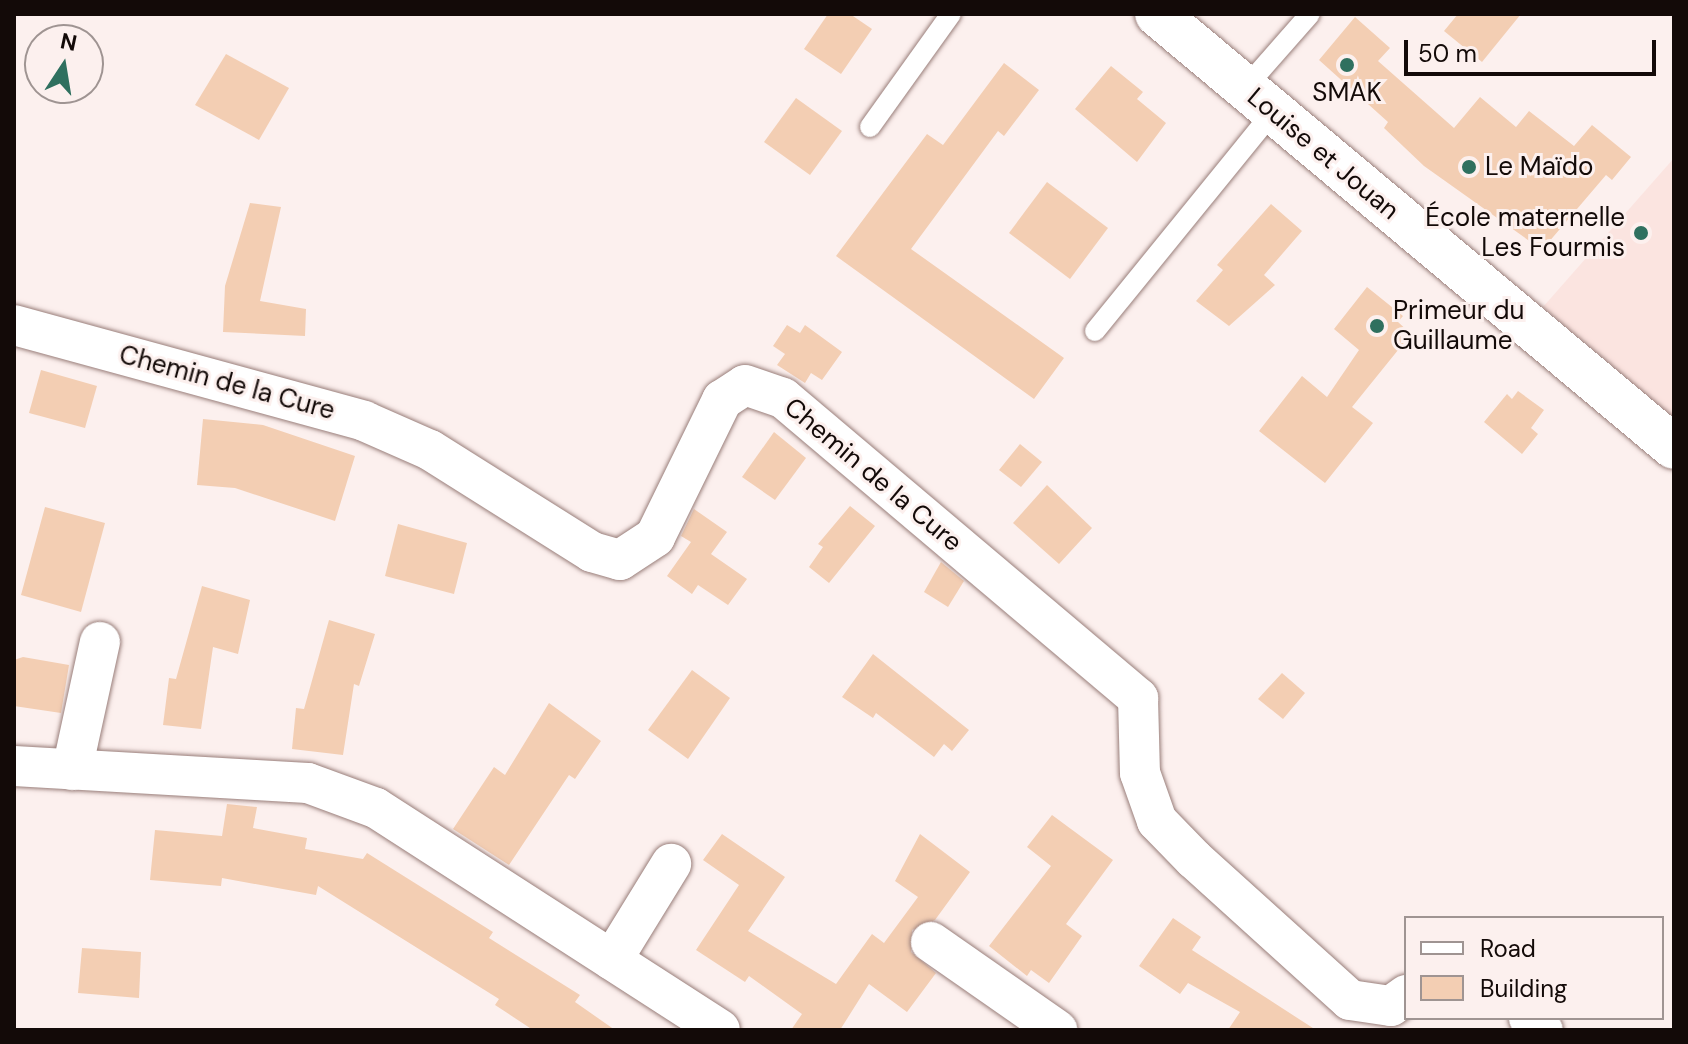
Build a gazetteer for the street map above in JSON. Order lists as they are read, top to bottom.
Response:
{
  "streets": {
    "main road": ["Louise et Jouan"],
    "street": ["Chemin de la Cure"]
  },
  "places": [
    "SMAK",
    "Le Maïdo",
    "École maternelle Les Fourmis",
    "Primeur du Guillaume"
  ],
  "legend": ["Road", "Building"],
  "scale_bar": "50 m",
  "north": "top"
}
